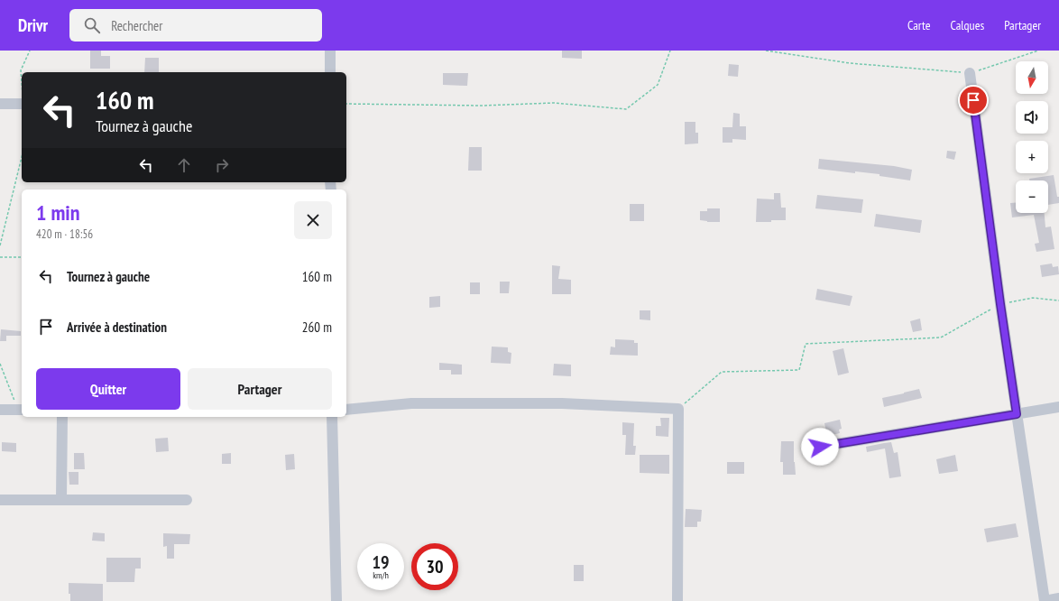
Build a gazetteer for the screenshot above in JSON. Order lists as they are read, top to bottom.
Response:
{
  "north": "bottom",
  "page": {
    "header": "Drivr",
    "search": "Rechercher",
    "nav": ["Carte", "Calques", "Partager"],
    "map_buttons": ["+", "−"],
    "turn": ["160 m", "Tournez à gauche"],
    "heading": ["1 min", "420 m · 18:56"],
    "list": [
      {
        "name": "Tournez à gauche",
        "value": "160 m"
      },
      {
        "name": "Arrivée à destination",
        "value": "260 m"
      }
    ],
    "buttons": ["Quitter", "Partager"],
    "speed": "19 km/h",
    "limit": "30"
  }
}
